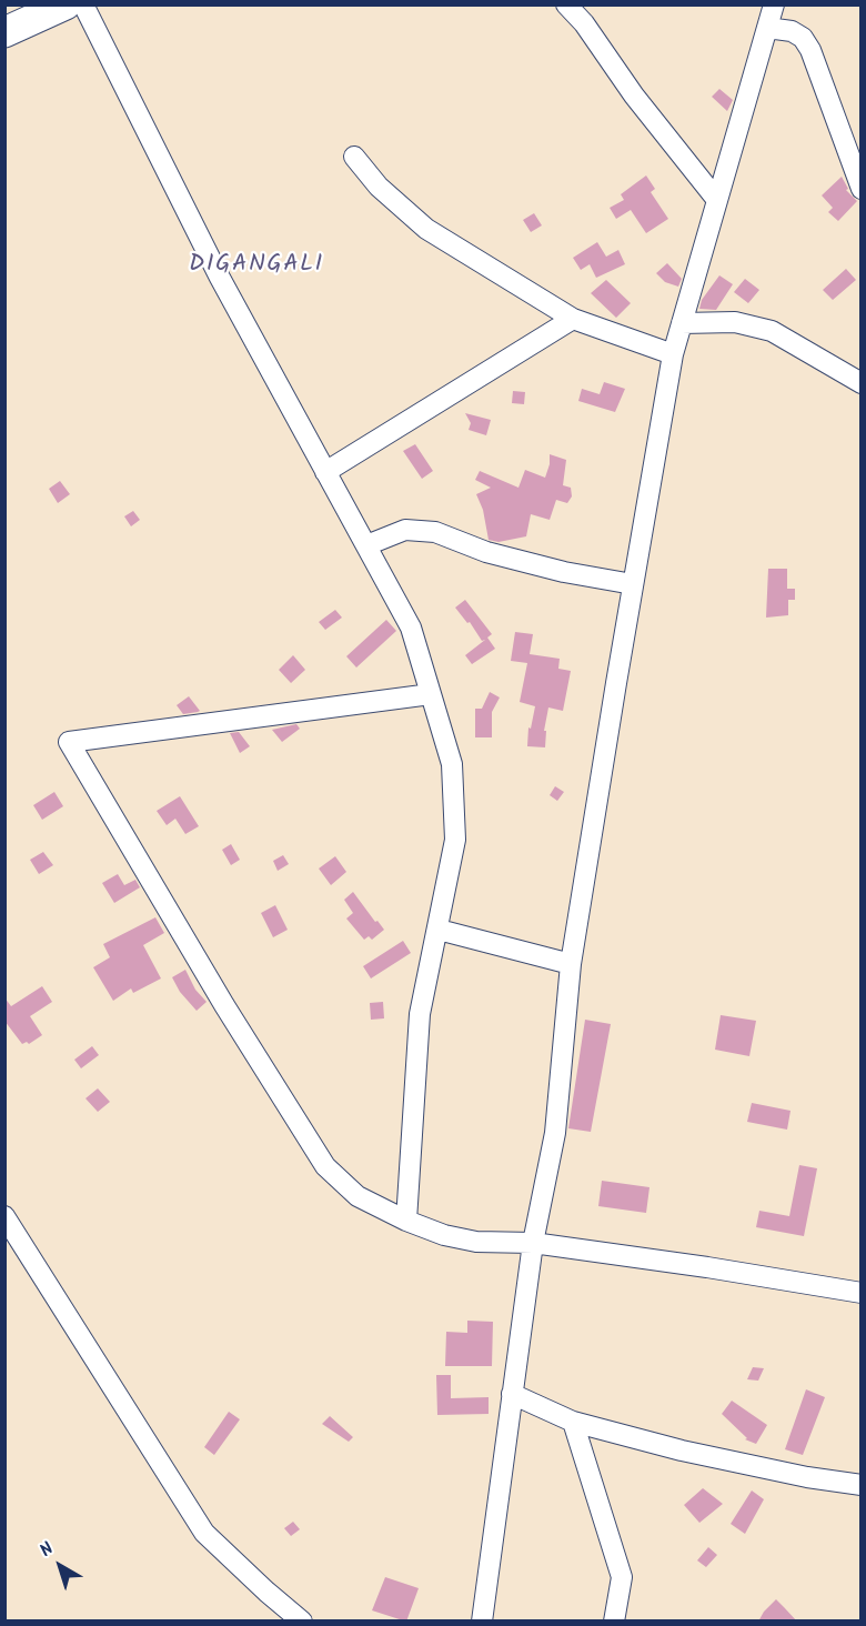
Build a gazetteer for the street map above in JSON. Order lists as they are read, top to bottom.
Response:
{
  "districts": ["DIGANGALI"],
  "north": "top left"
}
